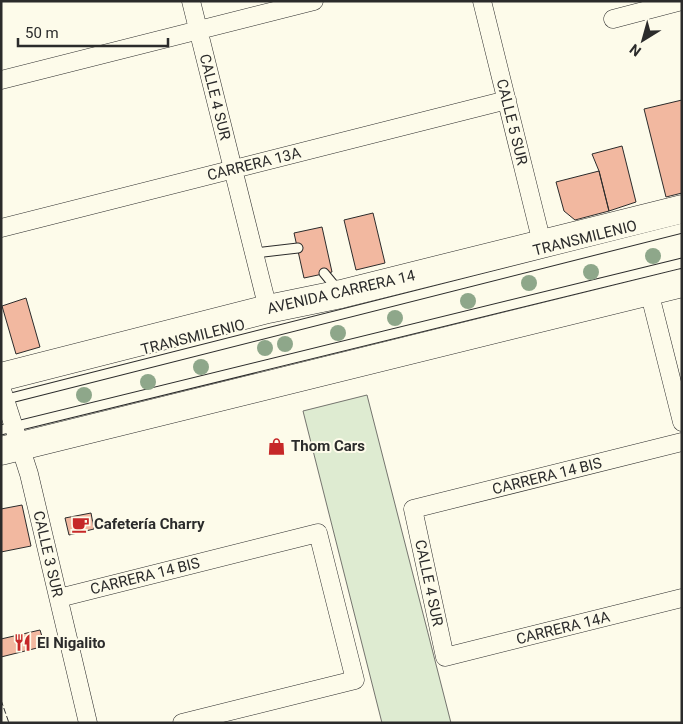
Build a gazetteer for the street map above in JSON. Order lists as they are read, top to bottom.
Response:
{
  "streets": {
    "main road": ["AVENIDA CARRERA 14"],
    "street": [
      "CALLE 4 SUR",
      "CALLE 5 SUR",
      "CARRERA 13A",
      "CARRERA 14 BIS",
      "CALLE 3 SUR",
      "CARRERA 14A"
    ],
    "lane": ["TRANSMILENIO"]
  },
  "crossings": [
    ["CALLE 4 SUR", "CARRERA 13A"],
    ["CALLE 4 SUR", "AVENIDA CARRERA 14"],
    ["CALLE 4 SUR", "CARRERA 14 BIS"],
    ["CALLE 4 SUR", "CARRERA 14A"],
    ["CALLE 5 SUR", "CARRERA 13A"],
    ["CALLE 5 SUR", "AVENIDA CARRERA 14"],
    ["TRANSMILENIO", "AVENIDA CARRERA 14"],
    ["TRANSMILENIO", "CALLE 3 SUR"],
    ["AVENIDA CARRERA 14", "CALLE 3 SUR"],
    ["CARRERA 14 BIS", "CALLE 3 SUR"]
  ],
  "places": {
    "shop": ["Thom Cars"],
    "cafe": ["Cafetería Charry"],
    "restaurant": ["El Nigalito"]
  },
  "scale_bar": "50 m",
  "north": "bottom left"
}
